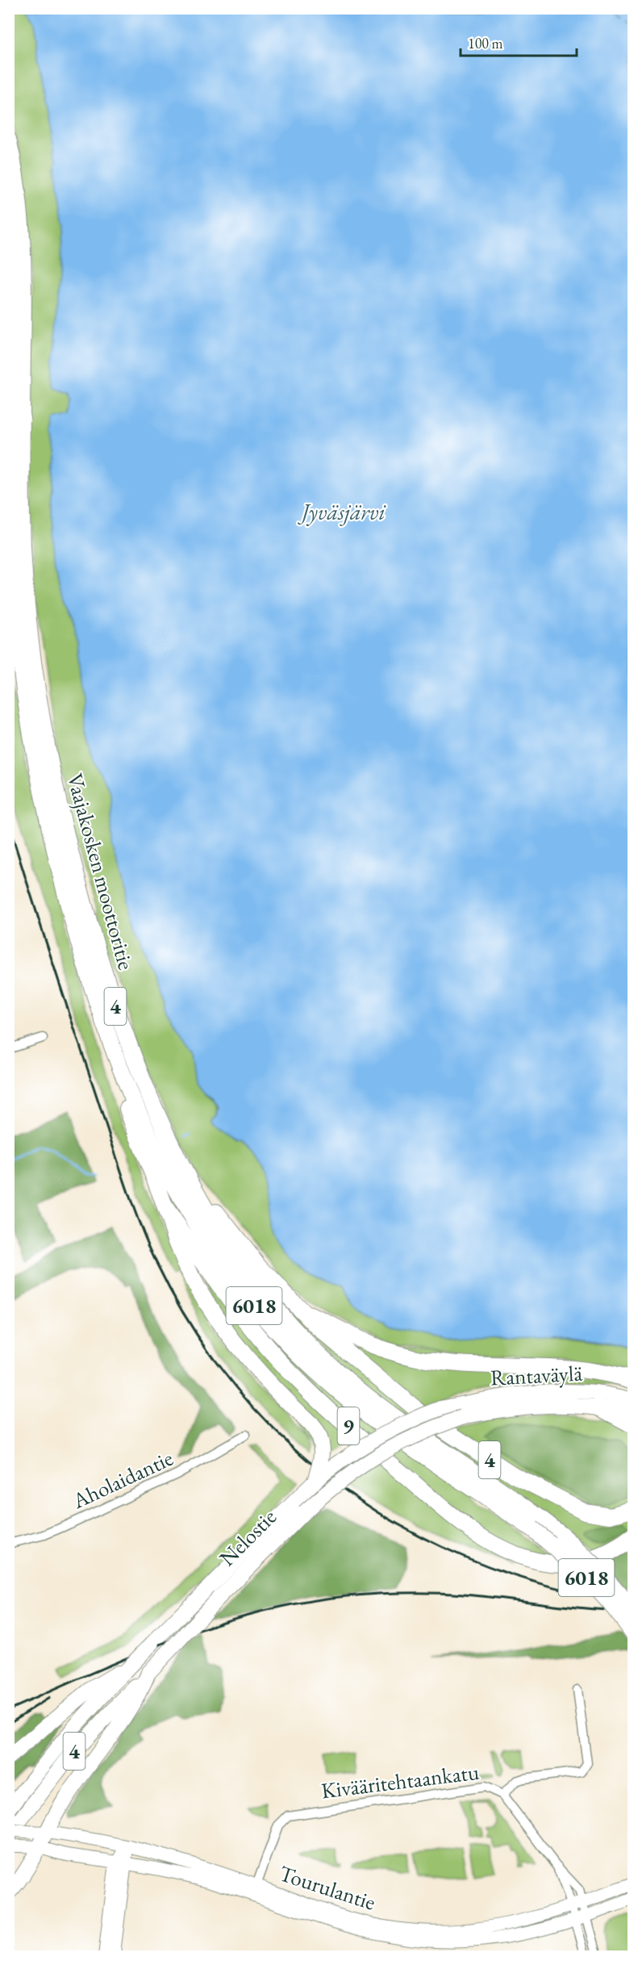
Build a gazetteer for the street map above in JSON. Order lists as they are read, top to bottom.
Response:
{
  "streets": {
    "highway": [
      "Vaajakosken moottoritie",
      "4",
      "6018",
      "Rantaväylä",
      "9",
      "Nelostie"
    ],
    "main road": ["Tourulantie"],
    "street": ["Aholaidantie", "Kivääritehtaankatu"]
  },
  "crossings": [
    ["Vaajakosken moottoritie", "4"],
    ["4", "Rantaväylä"],
    ["4", "9"],
    ["4", "Nelostie"],
    ["Rantaväylä", "Nelostie"],
    ["Kivääritehtaankatu", "Tourulantie"]
  ],
  "water": ["Jyväsjärvi"],
  "scale_bar": "100 m"
}
